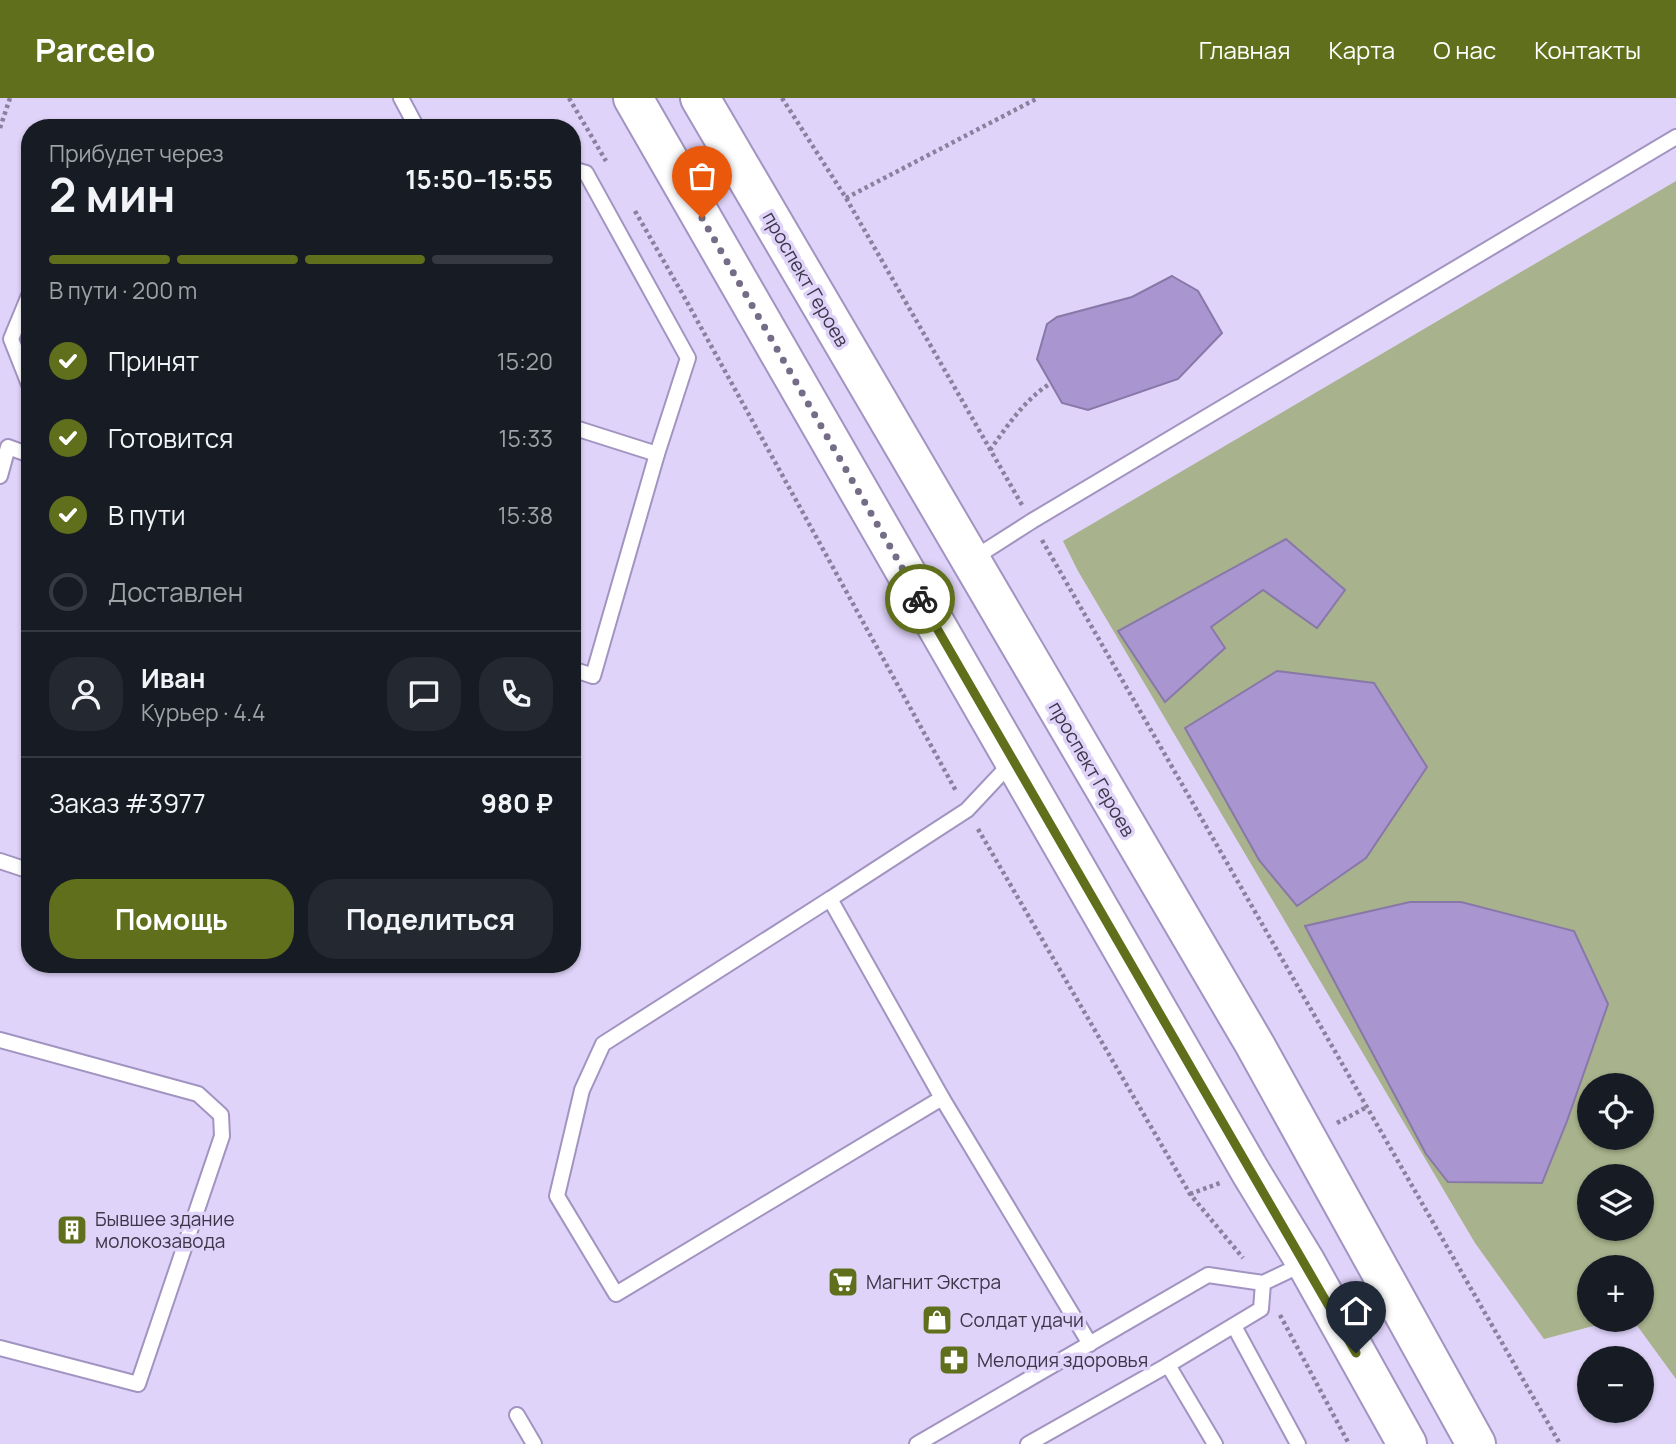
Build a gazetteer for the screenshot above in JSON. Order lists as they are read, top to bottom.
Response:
{
  "streets": {
    "main road": ["проспект Героев"]
  },
  "places": {
    "building": ["Бывшее здание молокозавода"],
    "supermarket": ["Магнит Экстра"],
    "shop": ["Солдат удачи"],
    "pharmacy": ["Мелодия здоровья"]
  },
  "page": {
    "header": "Parcelo",
    "nav": [
      "Главная",
      "Карта",
      "О нас",
      "Контакты"
    ],
    "heading": ["2 мин", "Прибудет через", "15:50–15:55"],
    "panel": [
      "Иван",
      "Курьер · 4.4",
      "Заказ #3977",
      "980 ₽"
    ],
    "bar": "В пути · 200 m",
    "list": [
      ["Принят", "15:20"],
      ["Готовится", "15:33"],
      ["В пути", "15:38"],
      "Доставлен"
    ],
    "buttons": ["Помощь", "Поделиться"],
    "map_buttons": ["+", "−"]
  }
}
